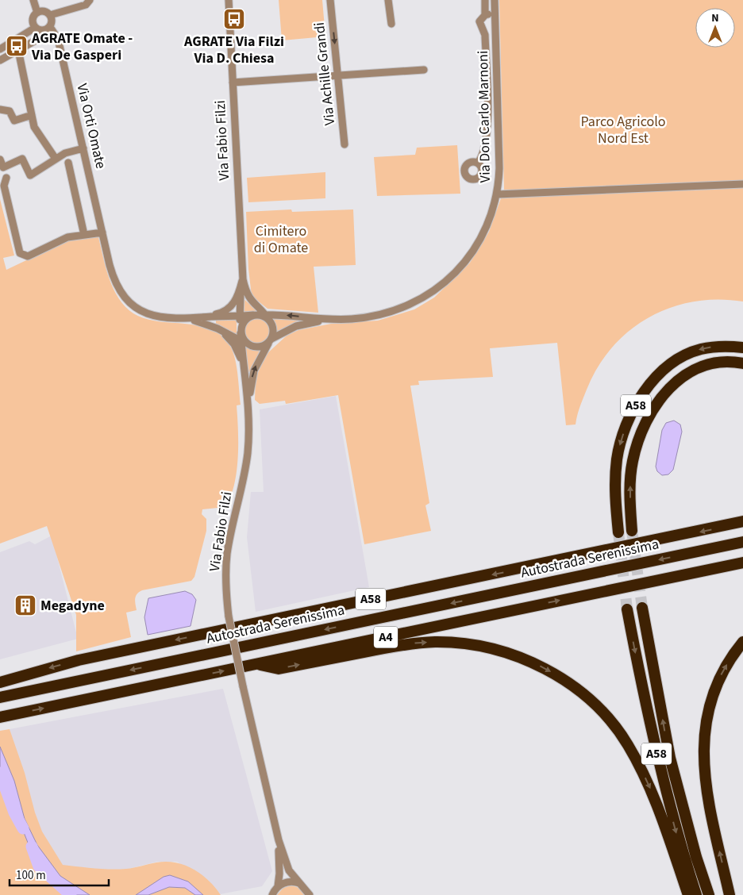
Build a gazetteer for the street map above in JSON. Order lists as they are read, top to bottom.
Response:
{
  "streets": {
    "highway": ["A58", "Autostrada Serenissima", "A4"],
    "street": [
      "Via Achille Grandi",
      "Via Don Carlo Marnoni",
      "Via Orti Omate",
      "Via Fabio Filzi"
    ]
  },
  "crossings": [
    ["Via Don Carlo Marnoni", "Via Orti Omate"],
    ["Via Don Carlo Marnoni", "Via Fabio Filzi"],
    ["Via Orti Omate", "Via Fabio Filzi"],
    ["A58", "A4"]
  ],
  "parks": ["Parco Agricolo Nord Est", "Cimitero di Omate"],
  "places": {
    "bus stop": ["AGRATE Via Filzi Via D. Chiesa", "AGRATE Omate - Via De Gasperi"],
    "building": ["Megadyne"]
  },
  "scale_bar": "100 m",
  "north": "top"
}
